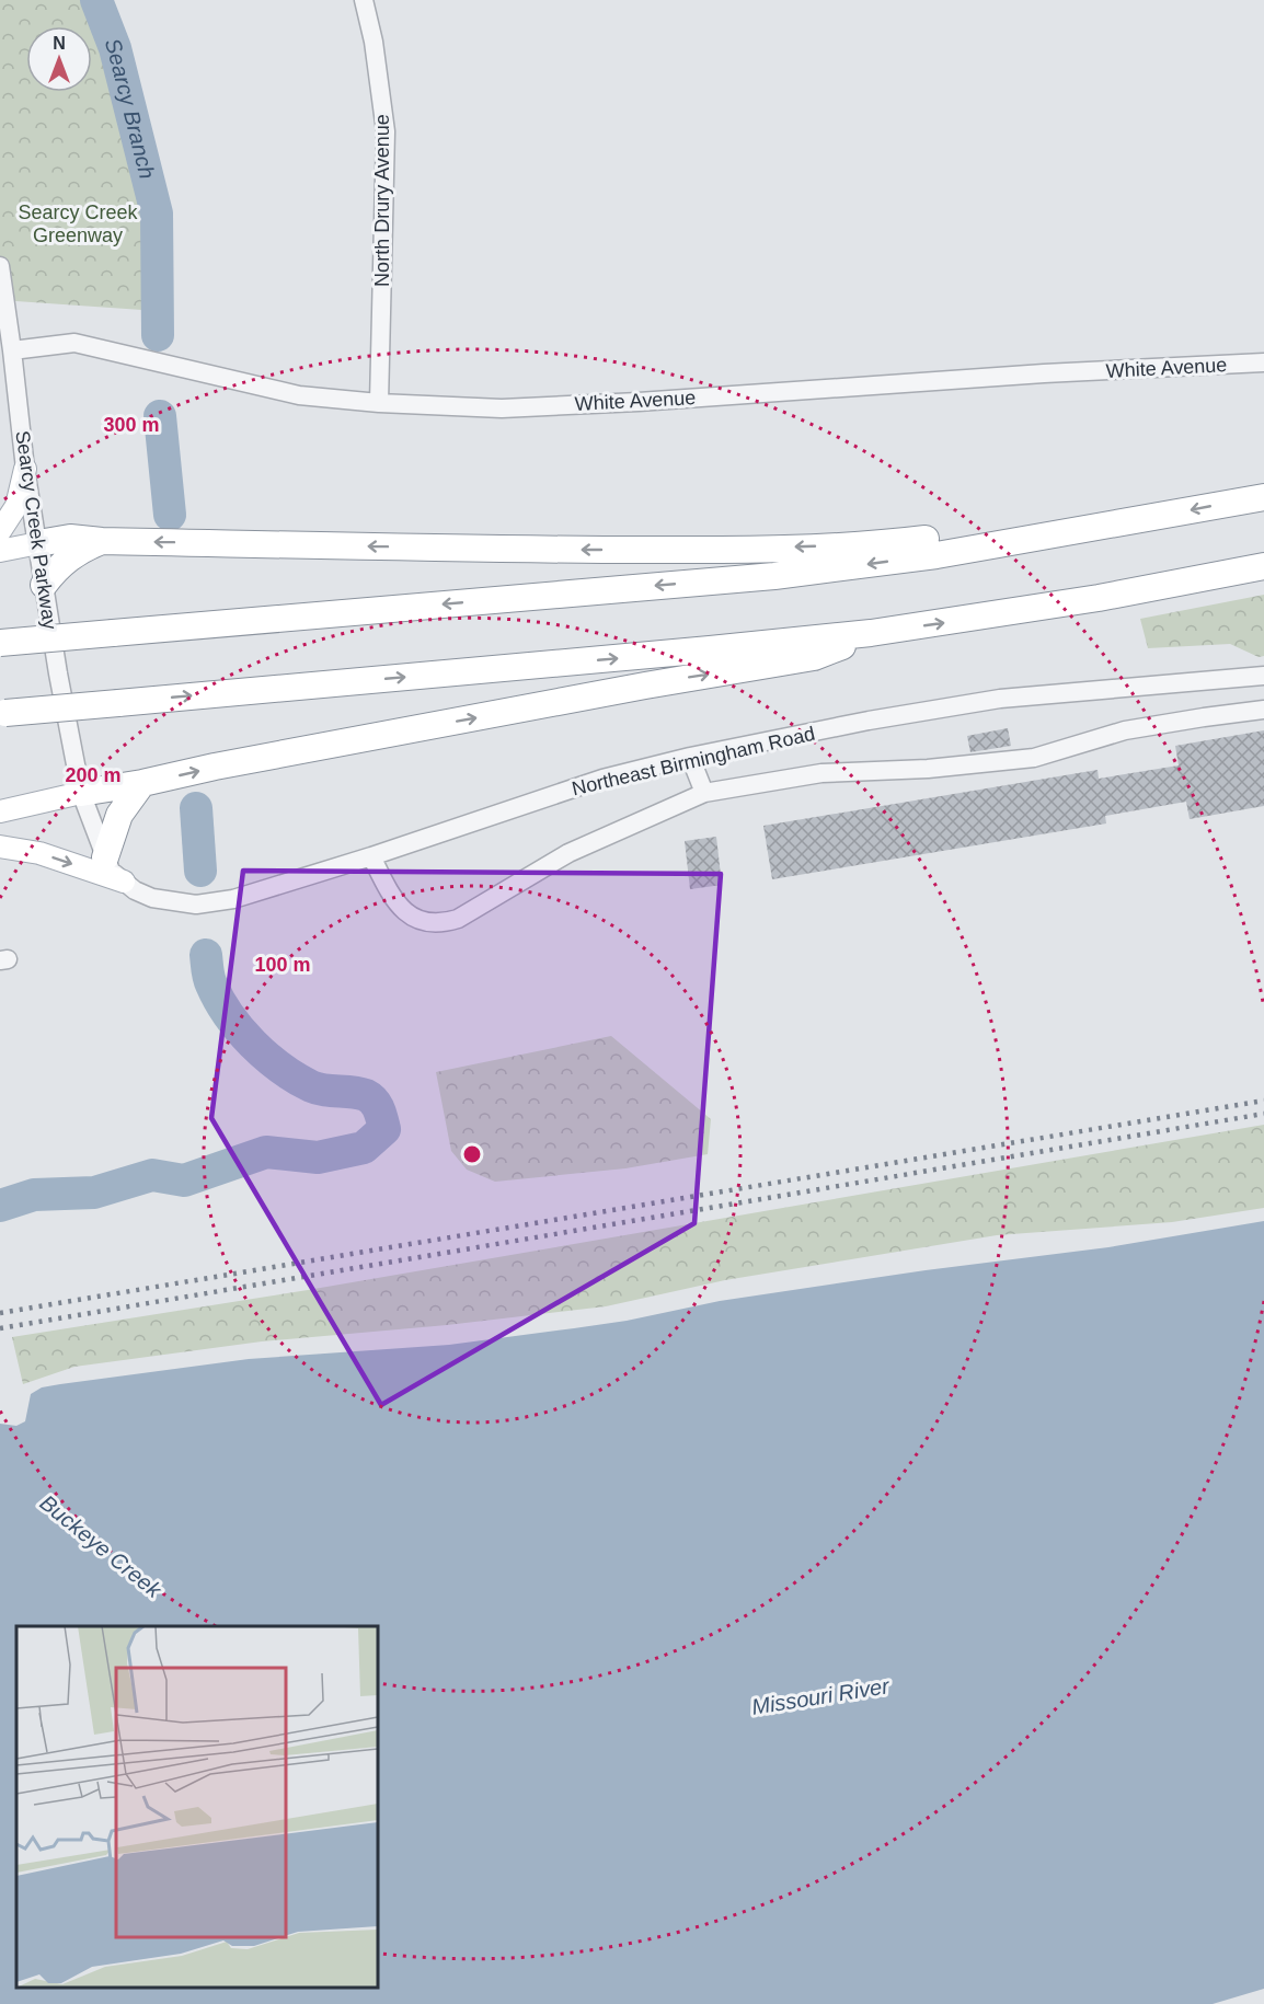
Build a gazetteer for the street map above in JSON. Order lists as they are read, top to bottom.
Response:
{
  "streets": {
    "street": [
      "North Drury Avenue",
      "White Avenue",
      "Searcy Creek Parkway",
      "Northeast Birmingham Road"
    ]
  },
  "crossings": [
    ["North Drury Avenue", "White Avenue"],
    ["White Avenue", "Searcy Creek Parkway"],
    ["Searcy Creek Parkway", "Northeast Birmingham Road"]
  ],
  "water": ["Searcy Branch", "Buckeye Creek", "Missouri River"],
  "parks": ["Searcy Creek Greenway"],
  "north": "top",
  "rings": ["300 m", "200 m", "100 m"]
}
